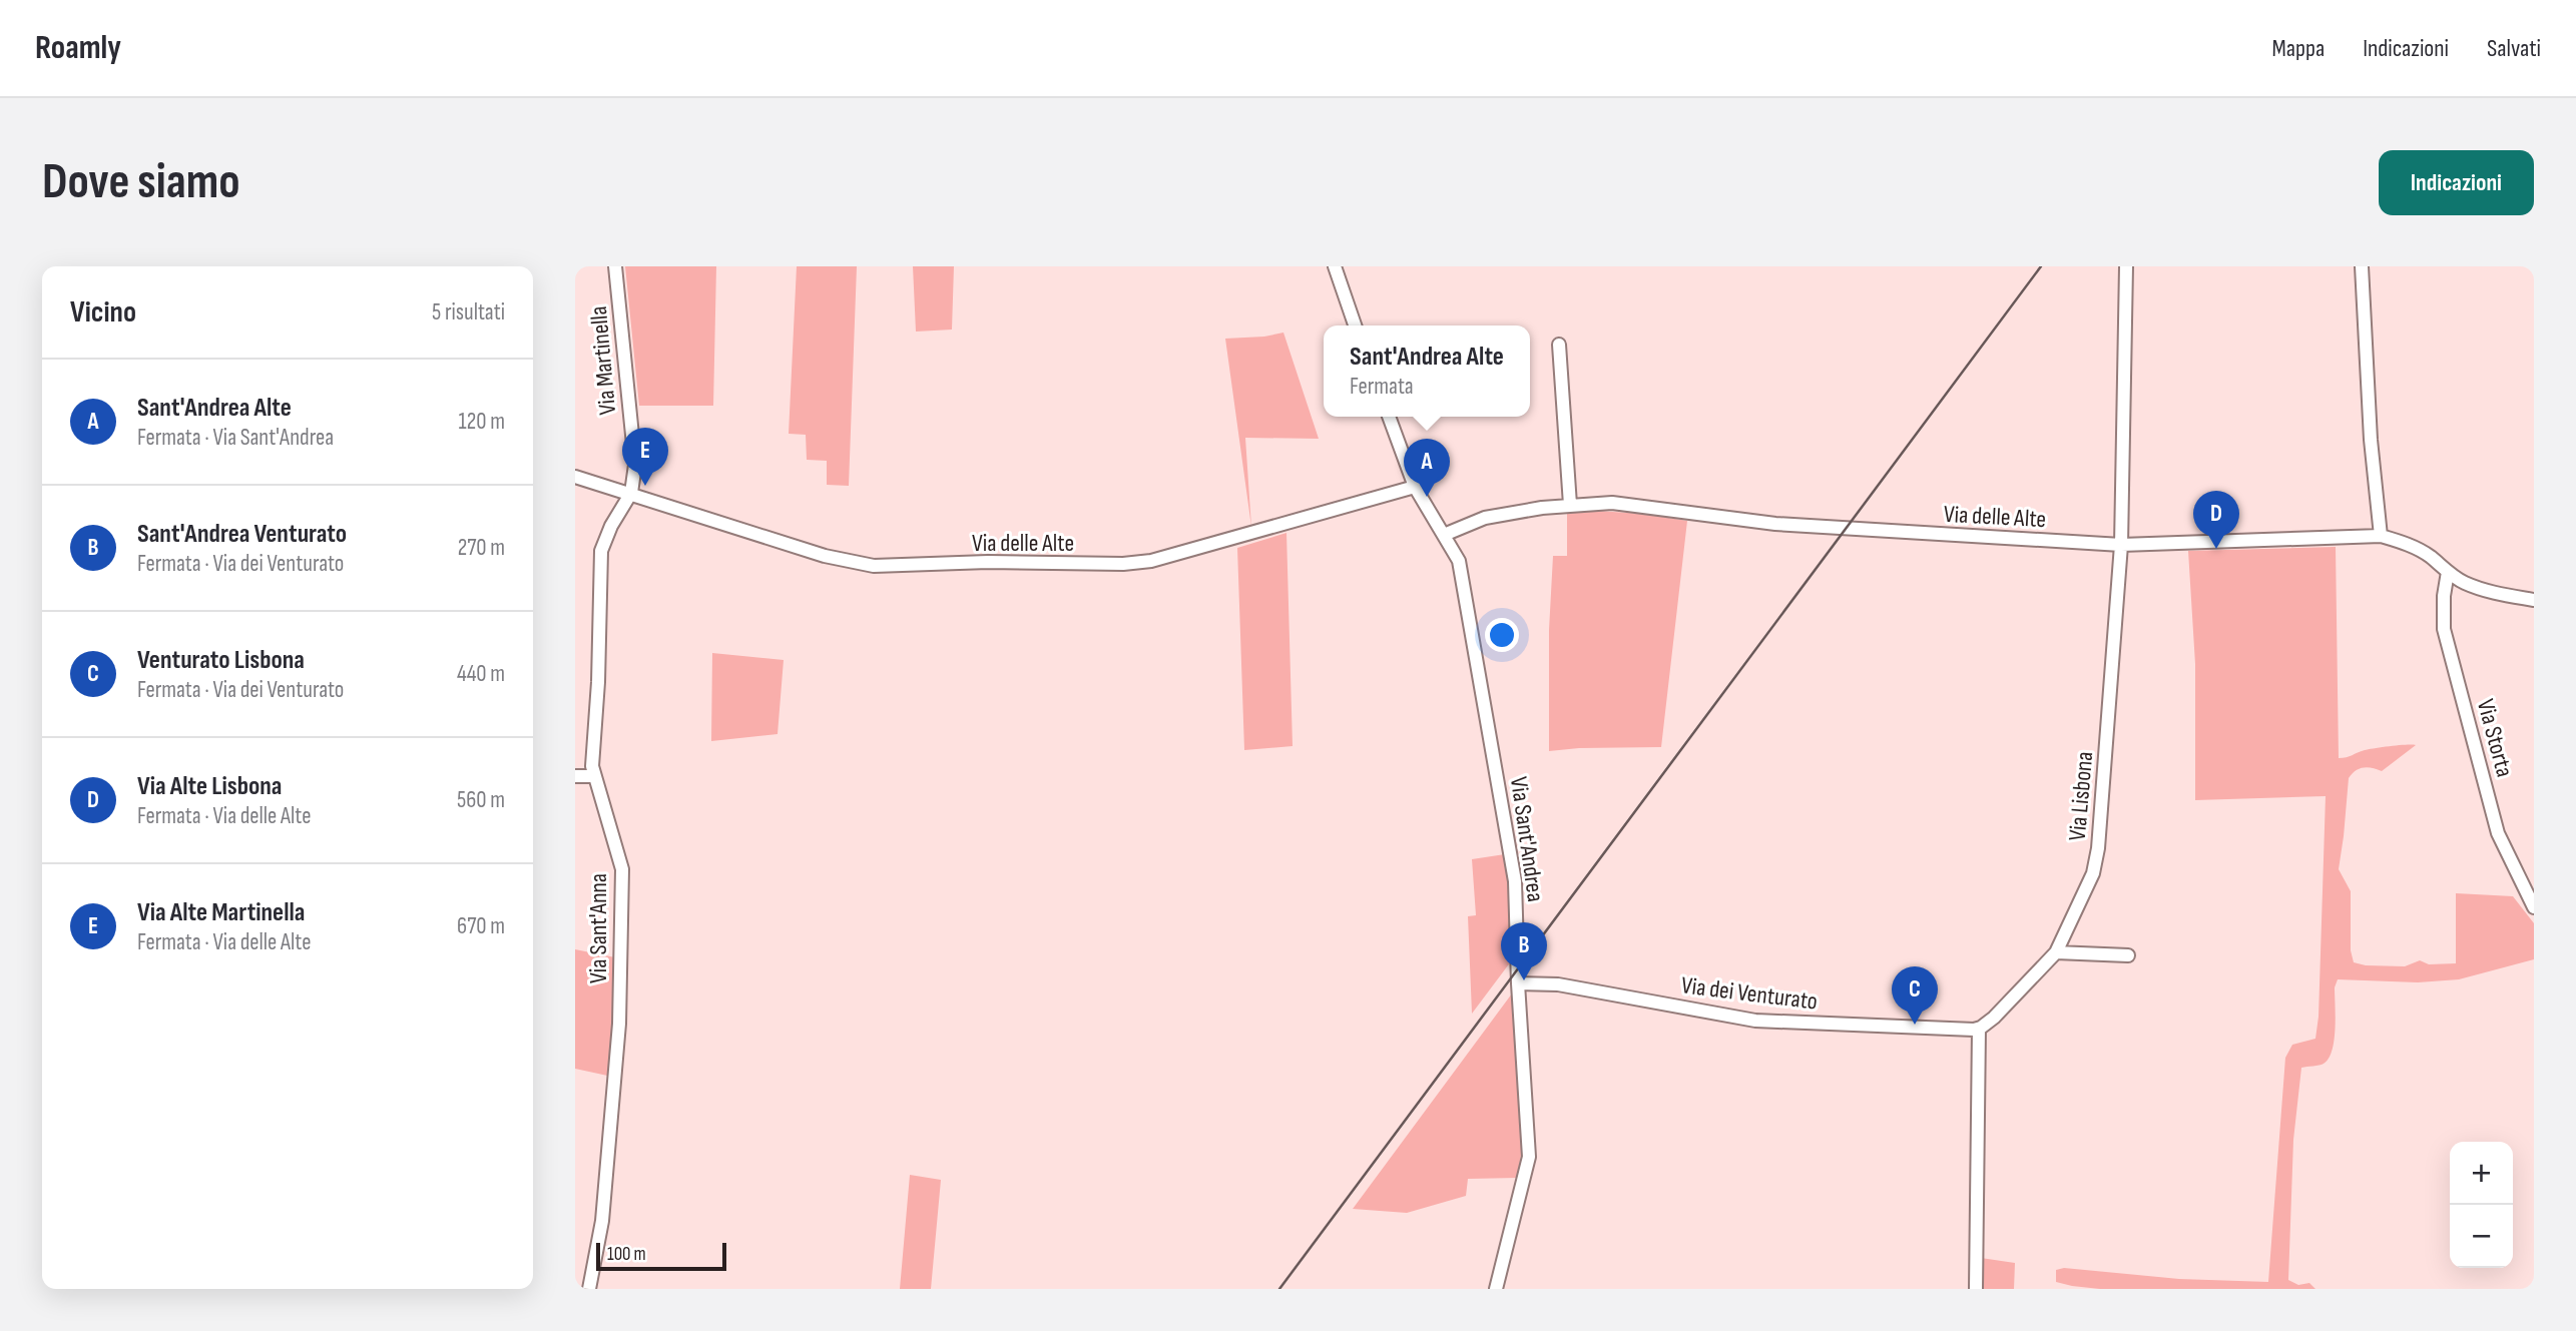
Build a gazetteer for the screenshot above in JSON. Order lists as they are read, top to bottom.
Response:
{
  "streets": {
    "street": [
      "Via Martinella",
      "Via delle Alte",
      "Via Storta",
      "Via Lisbona",
      "Via Sant'Andrea",
      "Via Sant'Anna",
      "Via dei Venturato"
    ]
  },
  "crossings": [
    ["Via Martinella", "Via delle Alte"],
    ["Via Martinella", "Via Sant'Anna"],
    ["Via delle Alte", "Via Storta"],
    ["Via delle Alte", "Via Lisbona"],
    ["Via delle Alte", "Via Sant'Andrea"],
    ["Via delle Alte", "Via Sant'Anna"],
    ["Via Lisbona", "Via dei Venturato"],
    ["Via Sant'Andrea", "Via dei Venturato"]
  ],
  "scale_bar": "100 m",
  "page": {
    "header": "Roamly",
    "nav": ["Mappa", "Indicazioni", "Salvati"],
    "buttons": "Indicazioni",
    "title": "Dove siamo",
    "heading": ["Vicino", "5 risultati"],
    "popup": ["Sant'Andrea Alte", "Fermata"],
    "list": [
      {
        "mark": "A",
        "name": "Sant'Andrea Alte",
        "note": "Fermata · Via Sant'Andrea",
        "value": "120 m"
      },
      {
        "mark": "B",
        "name": "Sant'Andrea Venturato",
        "note": "Fermata · Via dei Venturato",
        "value": "270 m"
      },
      {
        "mark": "C",
        "name": "Venturato Lisbona",
        "note": "Fermata · Via dei Venturato",
        "value": "440 m"
      },
      {
        "mark": "D",
        "name": "Via Alte Lisbona",
        "note": "Fermata · Via delle Alte",
        "value": "560 m"
      },
      {
        "mark": "E",
        "name": "Via Alte Martinella",
        "note": "Fermata · Via delle Alte",
        "value": "670 m"
      }
    ],
    "pins": [
      "E",
      "A",
      "D",
      "B",
      "C"
    ],
    "map_buttons": ["+", "−"],
    "scale": "100 m"
  }
}
